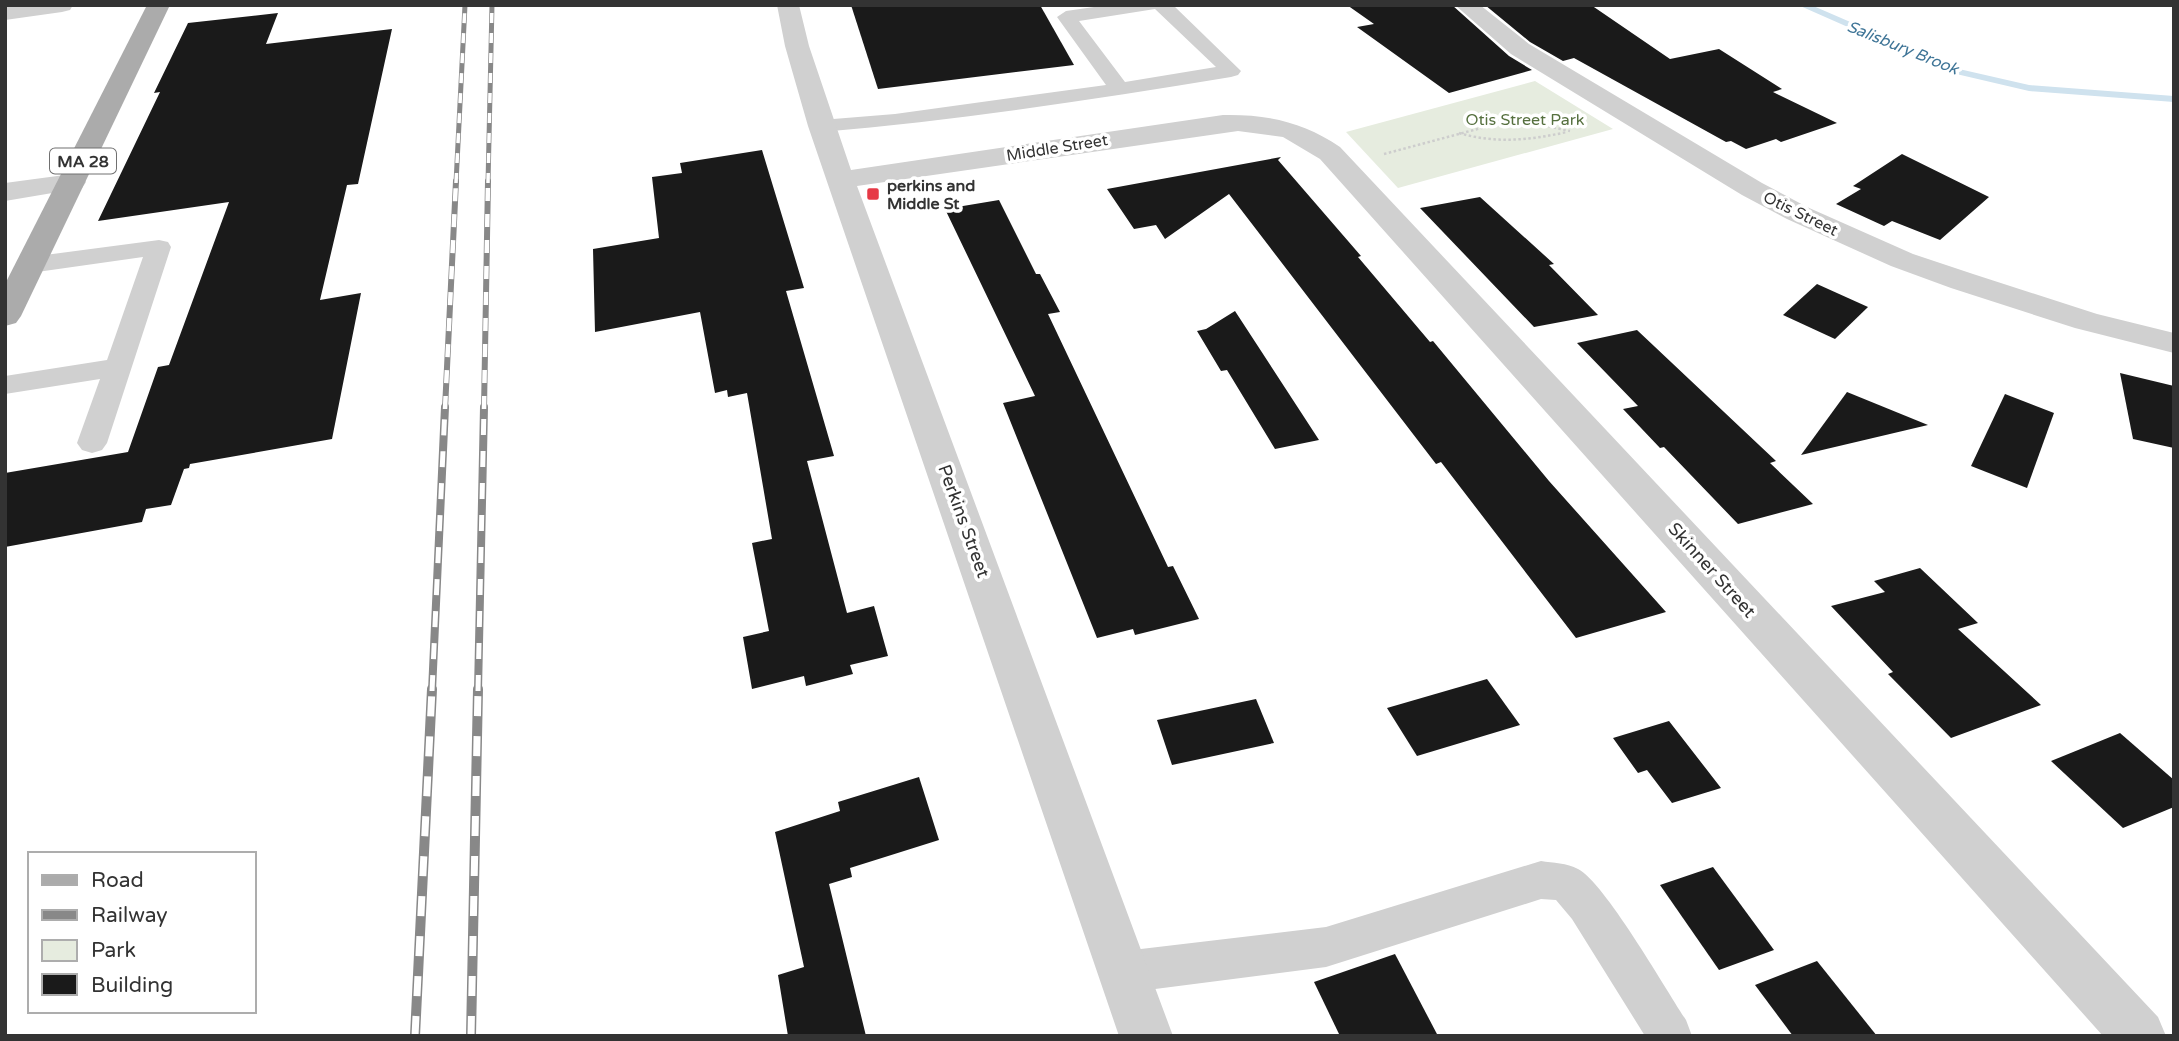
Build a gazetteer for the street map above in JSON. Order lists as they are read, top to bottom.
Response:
{
  "streets": {
    "main road": ["MA 28"],
    "street": [
      "Middle Street",
      "Otis Street",
      "Perkins Street",
      "Skinner Street"
    ]
  },
  "crossings": [
    ["Middle Street", "Perkins Street"],
    ["Middle Street", "Skinner Street"]
  ],
  "water": ["Salisbury Brook"],
  "parks": ["Otis Street Park"],
  "places": {
    "transit": ["perkins and Middle St"]
  },
  "legend": [
    "Road",
    "Railway",
    "Park",
    "Building"
  ]
}
